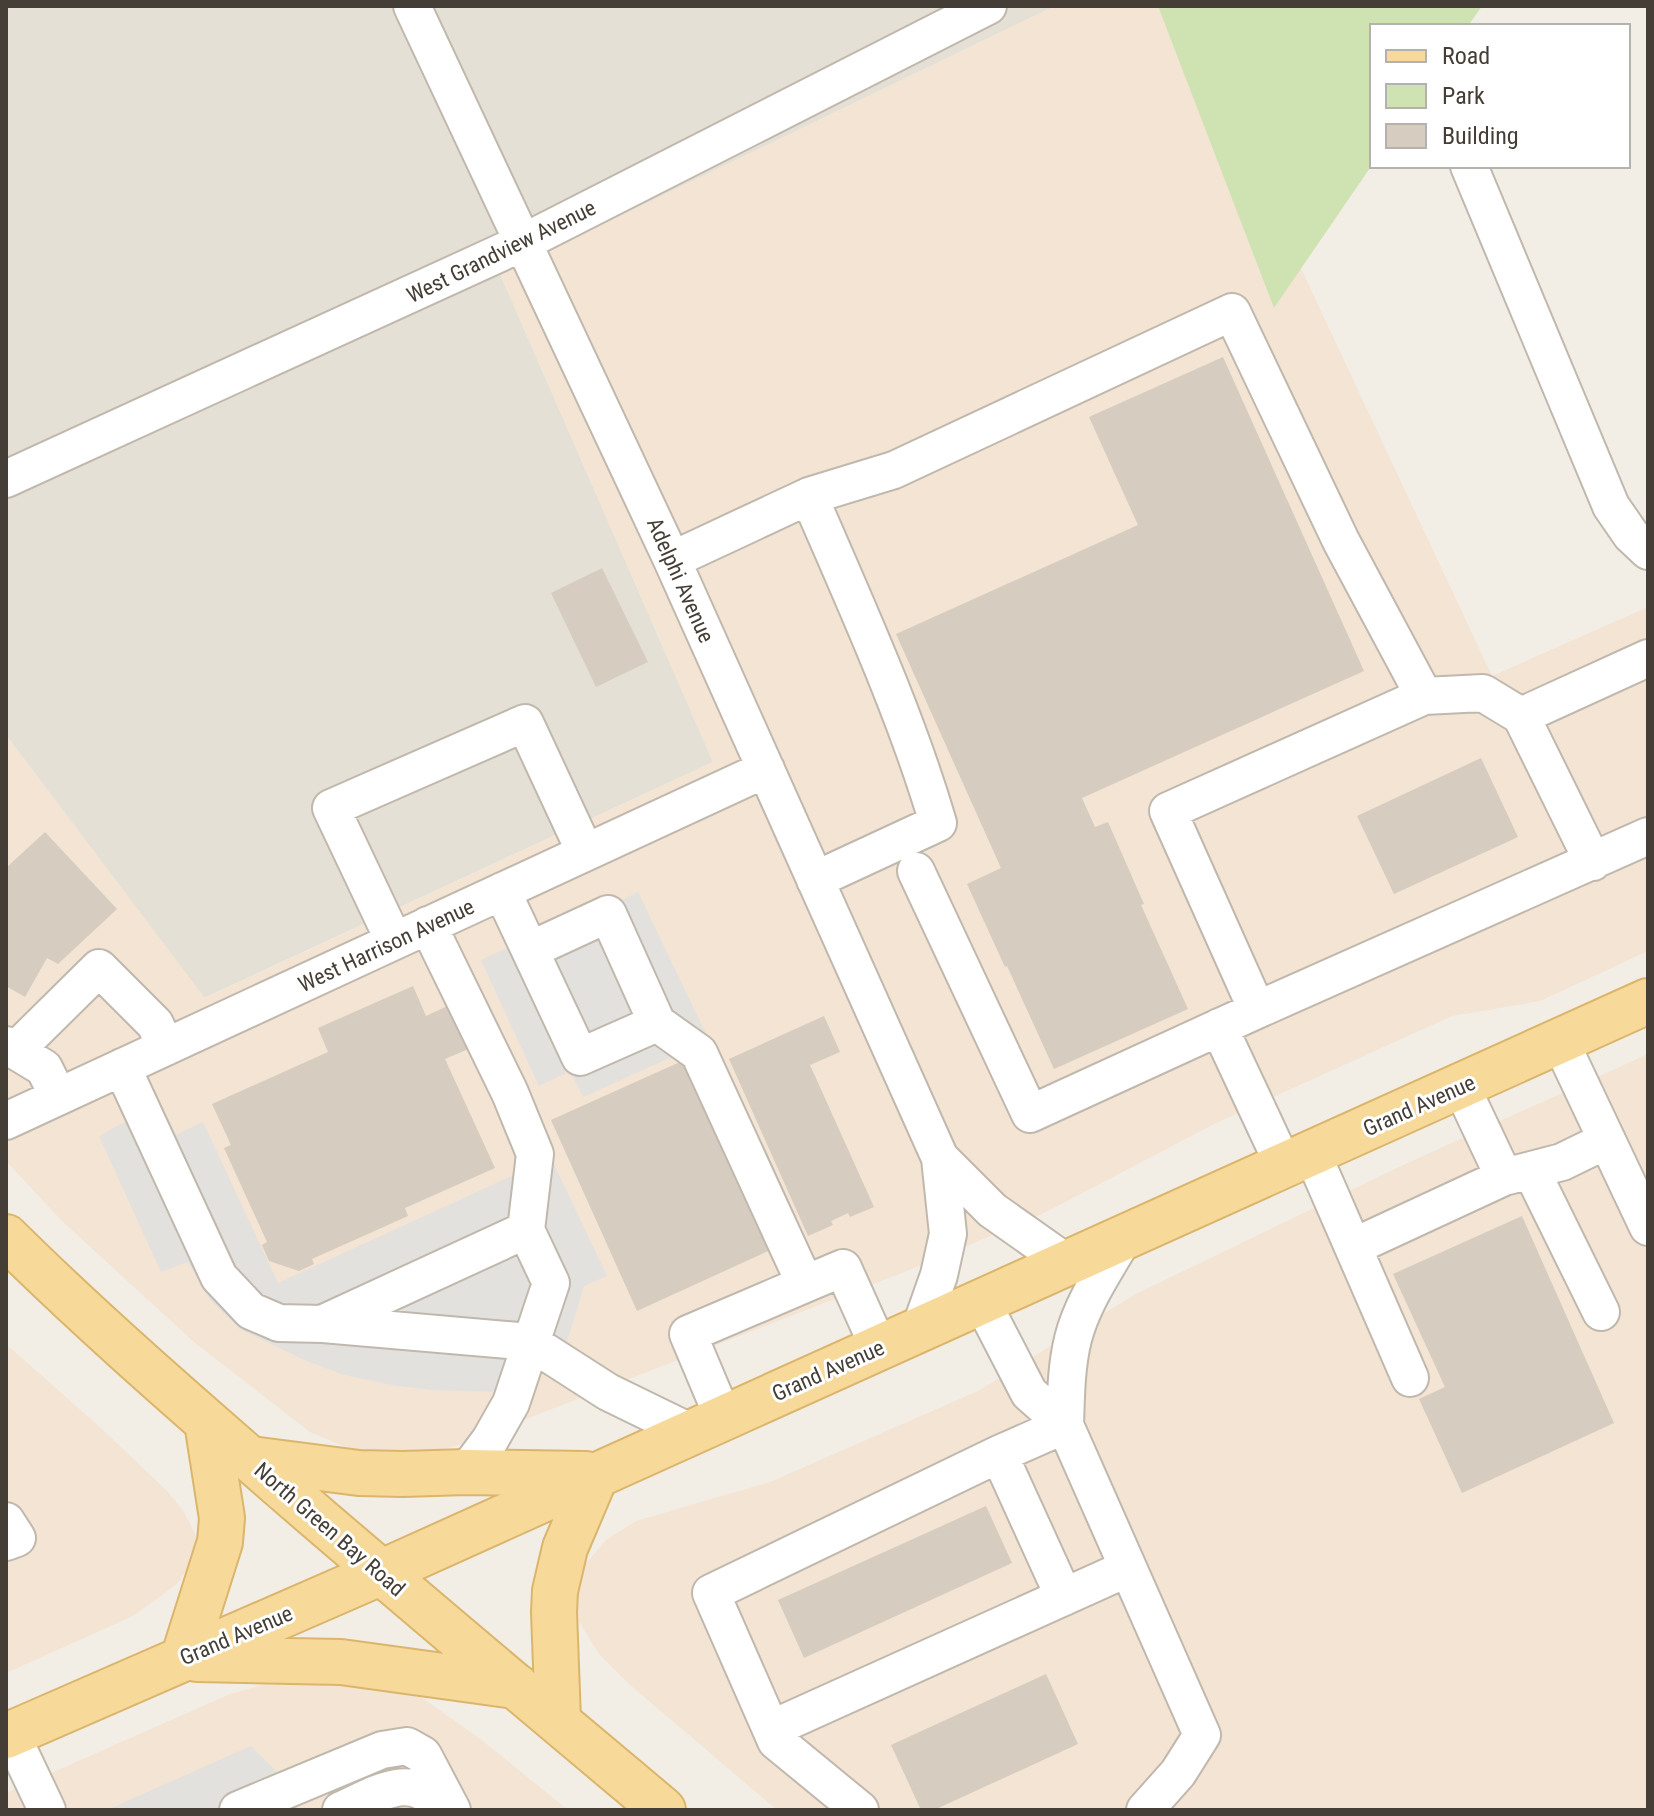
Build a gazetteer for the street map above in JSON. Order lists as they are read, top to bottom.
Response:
{
  "streets": {
    "main road": ["Grand Avenue", "North Green Bay Road"],
    "street": ["West Grandview Avenue", "Adelphi Avenue", "West Harrison Avenue"]
  },
  "crossings": [
    ["West Grandview Avenue", "Adelphi Avenue"],
    ["Adelphi Avenue", "West Harrison Avenue"],
    ["Adelphi Avenue", "Grand Avenue"],
    ["Grand Avenue", "North Green Bay Road"]
  ],
  "legend": ["Road", "Park", "Building"]
}
